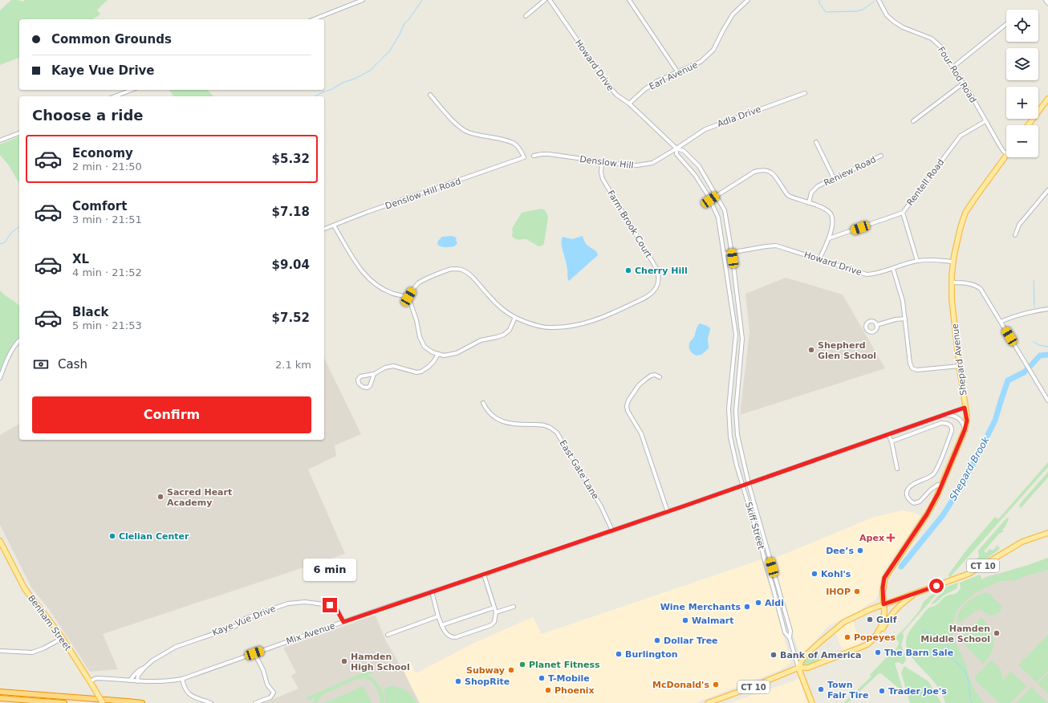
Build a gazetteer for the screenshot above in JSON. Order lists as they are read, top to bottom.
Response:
{
  "streets": {
    "main road": [
      "Shepard Avenue",
      "Skiff Street",
      "CT 10",
      "Benham Street"
    ],
    "street": [
      "Howard Drive",
      "Four Rod Road",
      "Earl Avenue",
      "Adla Drive",
      "Denslow Hill",
      "Reniew Road",
      "Rentell Road",
      "Denslow Hill Road",
      "Farm Brook Court",
      "East Gate Lane",
      "Kaye Vue Drive",
      "Mix Avenue"
    ]
  },
  "crossings": [
    ["Howard Drive", "Earl Avenue"],
    ["Howard Drive", "Adla Drive"],
    ["Howard Drive", "Denslow Hill"],
    ["Howard Drive", "Rentell Road"],
    ["Howard Drive", "Shepard Avenue"],
    ["Howard Drive", "Skiff Street"],
    ["Four Rod Road", "Rentell Road"],
    ["Adla Drive", "Denslow Hill"],
    ["Denslow Hill", "Farm Brook Court"],
    ["Shepard Avenue", "CT 10"],
    ["Shepard Avenue", "Mix Avenue"],
    ["East Gate Lane", "Mix Avenue"],
    ["Skiff Street", "CT 10"],
    ["Skiff Street", "Mix Avenue"],
    ["Kaye Vue Drive", "Mix Avenue"],
    ["Benham Street", "Mix Avenue"]
  ],
  "water": ["Shepard Brook"],
  "places": {
    "other": [
      "Cherry Hill",
      "Shepherd Glen School",
      "Sacred Heart Academy",
      "Clelian Center",
      "Dee’s",
      "Kohl's",
      "IHOP",
      "Aldi",
      "Wine Merchants",
      "Gulf",
      "Walmart",
      "Hamden Middle School",
      "Popeyes",
      "Dollar Tree",
      "The Barn Sale",
      "Burlington",
      "Bank of America",
      "Hamden High School",
      "Planet Fitness",
      "Subway",
      "T-Mobile",
      "ShopRite",
      "McDonald's",
      "Town Fair Tire",
      "Phoenix",
      "Trader Joe's"
    ],
    "health": ["Apex"]
  },
  "page": {
    "map_buttons": ["+", "−"],
    "banner": ["Common Grounds", "Kaye Vue Drive"],
    "heading": "Choose a ride",
    "list": [
      {
        "name": "Economy",
        "note": "2 min · 21:50",
        "value": "$5.32"
      },
      {
        "name": "Comfort",
        "note": "3 min · 21:51",
        "value": "$7.18"
      },
      {
        "name": "XL",
        "note": "4 min · 21:52",
        "value": "$9.04"
      },
      {
        "name": "Black",
        "note": "5 min · 21:53",
        "value": "$7.52"
      }
    ],
    "pay": ["Cash", "2.1 km"],
    "buttons": "Confirm",
    "bubble": "6 min"
  }
}
